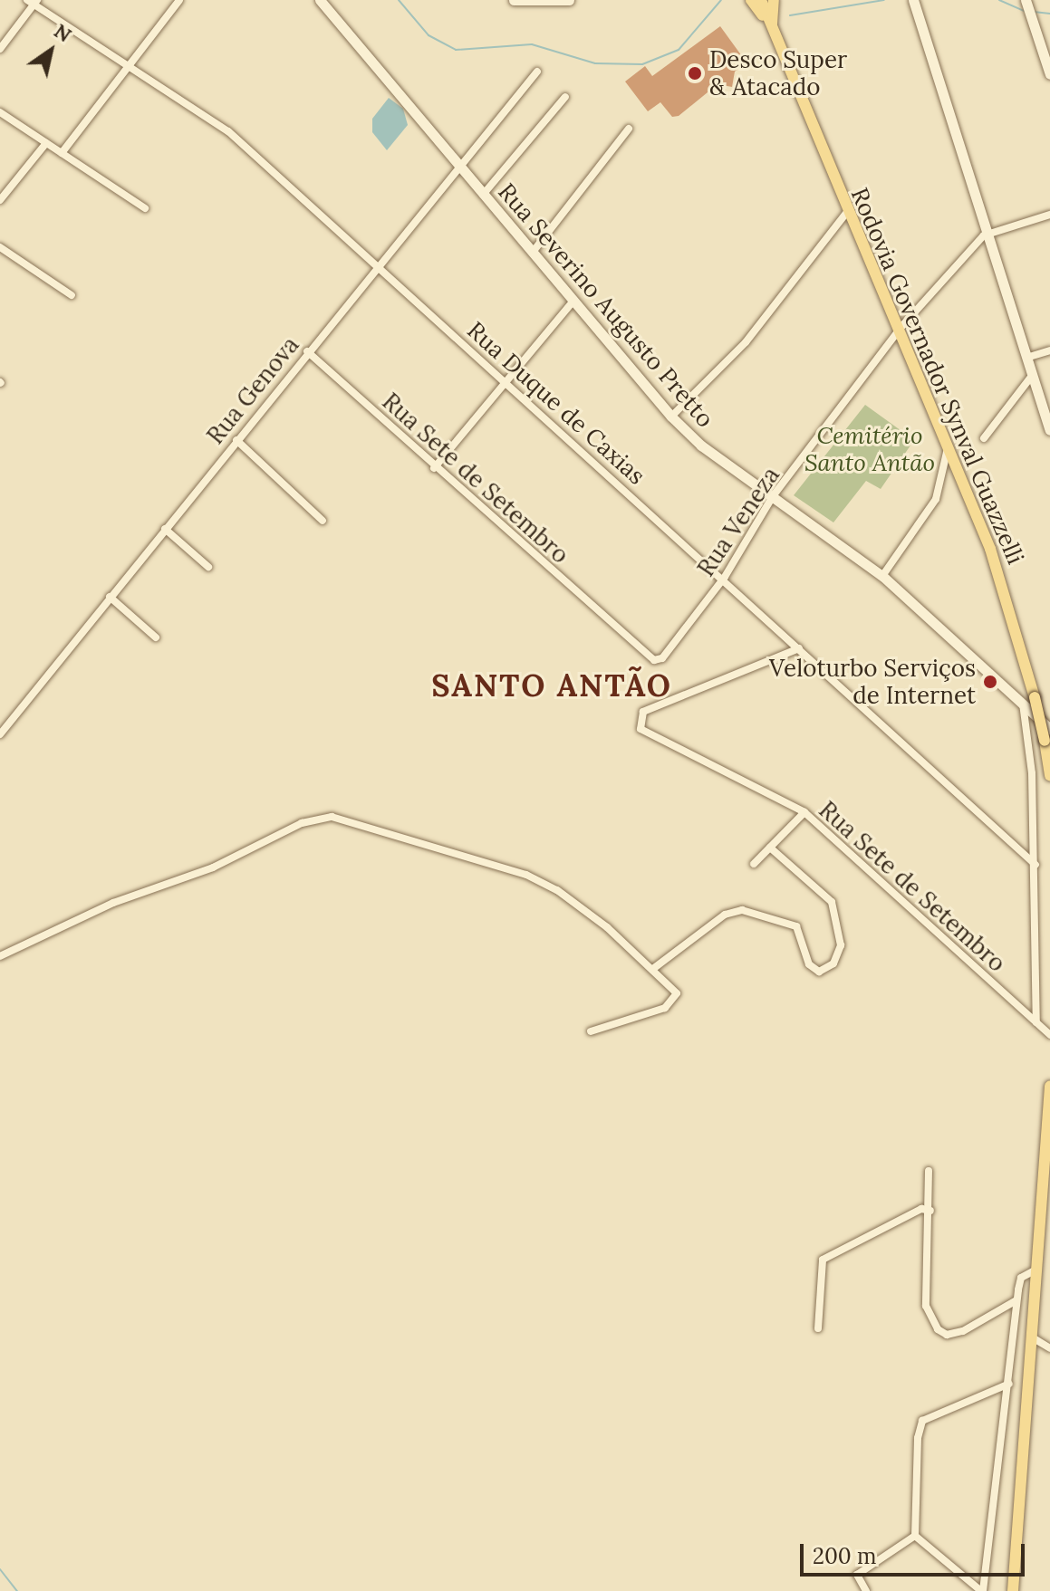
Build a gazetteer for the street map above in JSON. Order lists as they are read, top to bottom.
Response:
{
  "streets": {
    "main road": ["Rodovia Governador Synval Guazzelli"],
    "street": [
      "Rua Severino Augusto Pretto",
      "Rua Genova",
      "Rua Duque de Caxias",
      "Rua Sete de Setembro",
      "Rua Veneza"
    ]
  },
  "crossings": [
    ["Rua Severino Augusto Pretto", "Rua Genova"],
    ["Rua Severino Augusto Pretto", "Rua Veneza"],
    ["Rodovia Governador Synval Guazzelli", "Rua Veneza"],
    ["Rua Genova", "Rua Duque de Caxias"],
    ["Rua Genova", "Rua Sete de Setembro"],
    ["Rua Duque de Caxias", "Rua Sete de Setembro"],
    ["Rua Duque de Caxias", "Rua Veneza"],
    ["Rua Sete de Setembro", "Rua Veneza"]
  ],
  "districts": ["SANTO ANTÃO"],
  "parks": ["Cemitério Santo Antão"],
  "places": ["Desco Super & Atacado", "Veloturbo Serviços de Internet"],
  "scale_bar": "200 m",
  "north": "top right"
}
